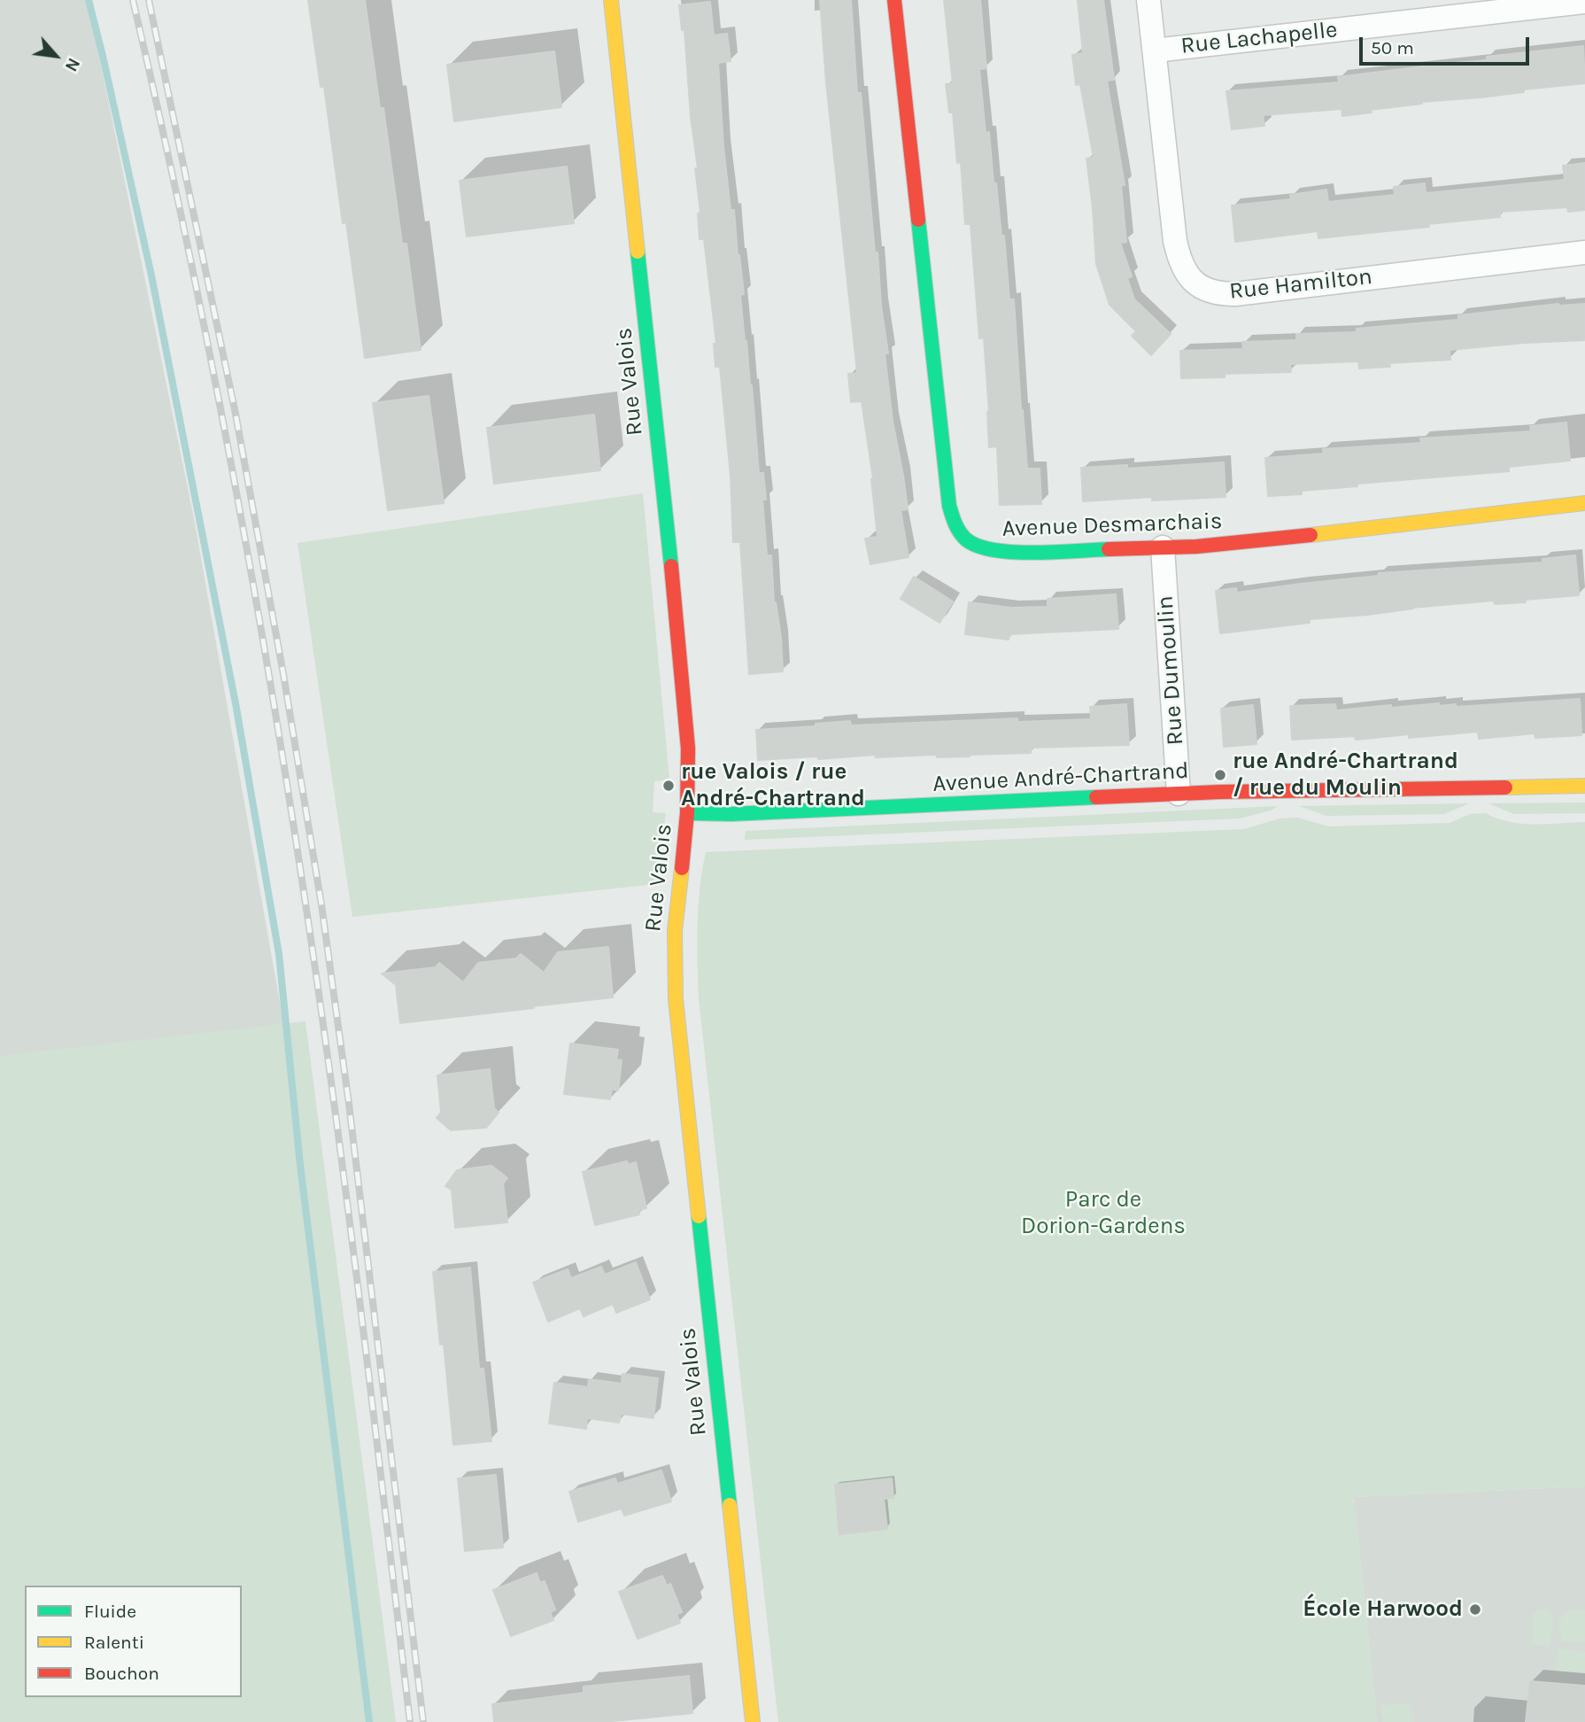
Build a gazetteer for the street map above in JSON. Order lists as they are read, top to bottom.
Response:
{
  "streets": {
    "street": [
      "Rue Lachapelle",
      "Rue Hamilton",
      "Rue Valois",
      "Avenue Desmarchais",
      "Rue Dumoulin",
      "Avenue André-Chartrand"
    ]
  },
  "crossings": [
    ["Rue Lachapelle", "Rue Hamilton"],
    ["Rue Valois", "Avenue André-Chartrand"],
    ["Avenue Desmarchais", "Rue Dumoulin"],
    ["Rue Dumoulin", "Avenue André-Chartrand"]
  ],
  "parks": ["Parc de Dorion-Gardens"],
  "places": ["rue André-Chartrand / rue du Moulin", "rue Valois / rue André-Chartrand", "École Harwood"],
  "legend": ["Fluide", "Ralenti", "Bouchon"],
  "scale_bar": "50 m",
  "north": "bottom right"
}
